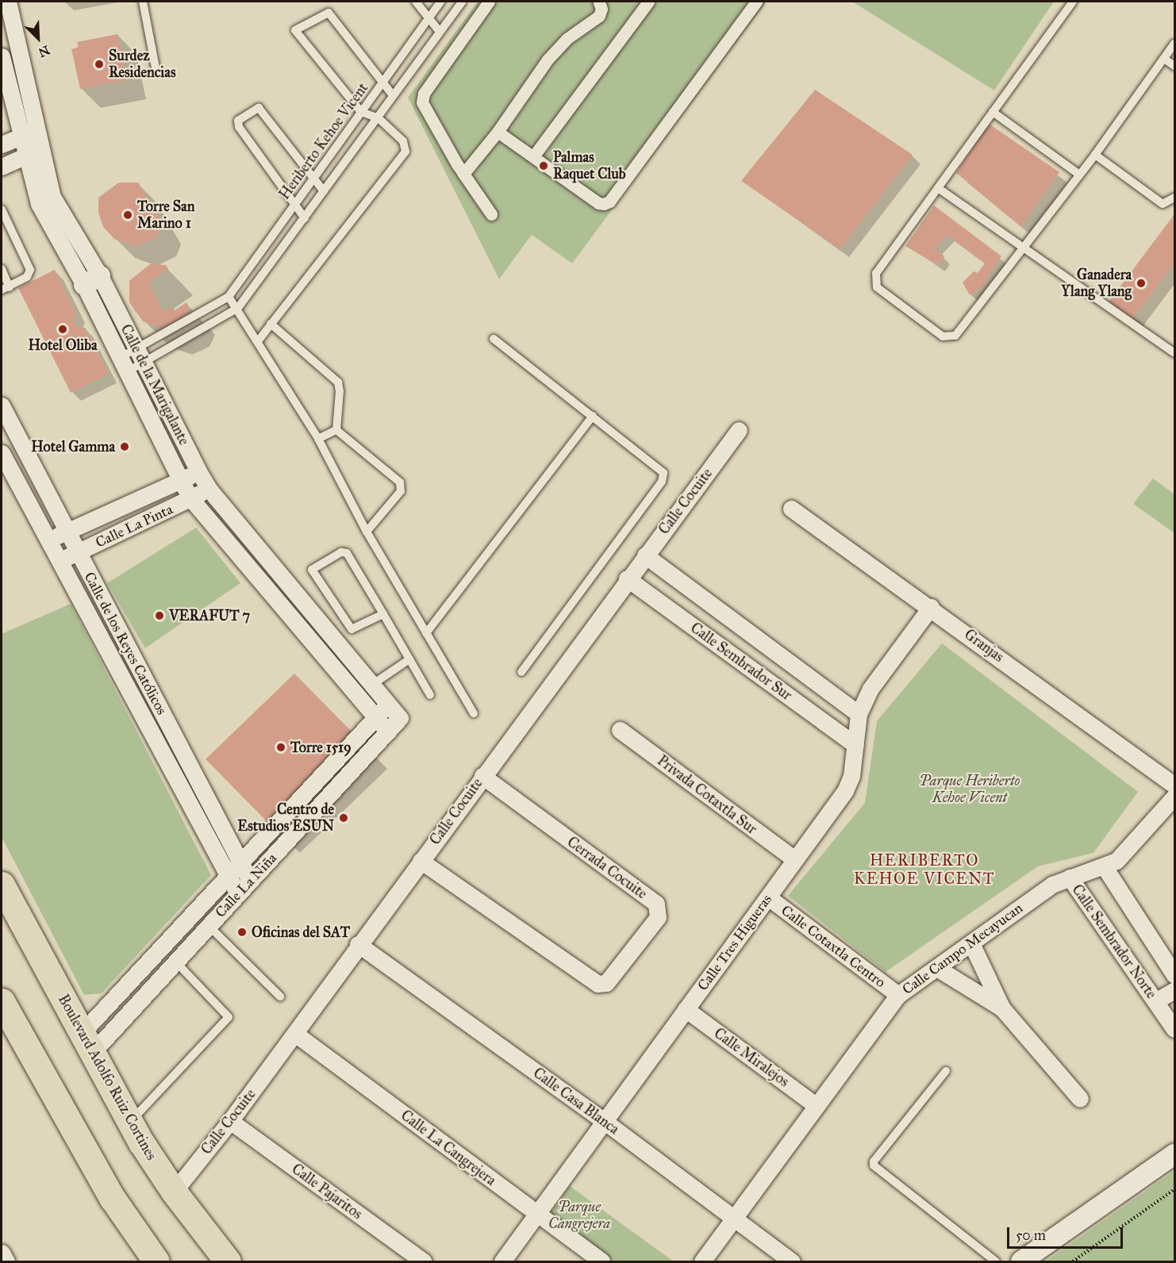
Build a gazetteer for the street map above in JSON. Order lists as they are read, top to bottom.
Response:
{
  "streets": {
    "main road": ["Boulevard Adolfo Ruiz Cortines"],
    "street": [
      "Calle de la Marigalante",
      "Calle Cocuite",
      "Calle La Pinta",
      "Calle de los Reyes Católicos",
      "Granjas",
      "Calle Sembrador Sur",
      "Privada Cotaxtla Sur",
      "Cerrada Cocuite",
      "Calle La Niña",
      "Calle Sembrador Norte",
      "Calle Tres Higueras",
      "Calle Cotaxtla Centro",
      "Calle Campo Mecayucan",
      "Calle Miralejos",
      "Calle Casa Blanca",
      "Calle La Cangrejera",
      "Calle Pajaritos"
    ],
    "lane": ["Heriberto Kehoe Vicent"]
  },
  "crossings": [
    ["Calle de la Marigalante", "Calle La Pinta"],
    ["Calle de la Marigalante", "Calle La Niña"],
    ["Calle Cocuite", "Calle Sembrador Sur"],
    ["Calle Cocuite", "Cerrada Cocuite"],
    ["Calle Cocuite", "Boulevard Adolfo Ruiz Cortines"],
    ["Calle Cocuite", "Calle Casa Blanca"],
    ["Calle Cocuite", "Calle La Cangrejera"],
    ["Calle Cocuite", "Calle Pajaritos"],
    ["Calle La Pinta", "Calle de los Reyes Católicos"],
    ["Calle de los Reyes Católicos", "Calle La Niña"],
    ["Granjas", "Calle Tres Higueras"],
    ["Calle Sembrador Sur", "Calle Tres Higueras"],
    ["Privada Cotaxtla Sur", "Calle Tres Higueras"],
    ["Calle La Niña", "Boulevard Adolfo Ruiz Cortines"],
    ["Calle Sembrador Norte", "Calle Campo Mecayucan"],
    ["Calle Tres Higueras", "Calle Cotaxtla Centro"],
    ["Calle Tres Higueras", "Calle Miralejos"],
    ["Calle Tres Higueras", "Calle Casa Blanca"],
    ["Calle Tres Higueras", "Calle La Cangrejera"],
    ["Calle Cotaxtla Centro", "Calle Campo Mecayucan"],
    ["Calle Campo Mecayucan", "Calle Miralejos"],
    ["Calle Campo Mecayucan", "Calle Casa Blanca"]
  ],
  "districts": ["HERIBERTO KEHOE VICENT"],
  "parks": ["Parque Heriberto Kehoe Vicent", "Parque Cangrejera"],
  "places": [
    "Surdez Residencias",
    "Palmas Raquet Club",
    "Torre San Marino 1",
    "Ganadera Ylang Ylang",
    "Hotel Oliba",
    "Hotel Gamma",
    "VERAFUT 7",
    "Torre 1519",
    "Centro de Estudios ESUN",
    "Oficinas del SAT"
  ],
  "scale_bar": "50 m",
  "north": "bottom right"
}
